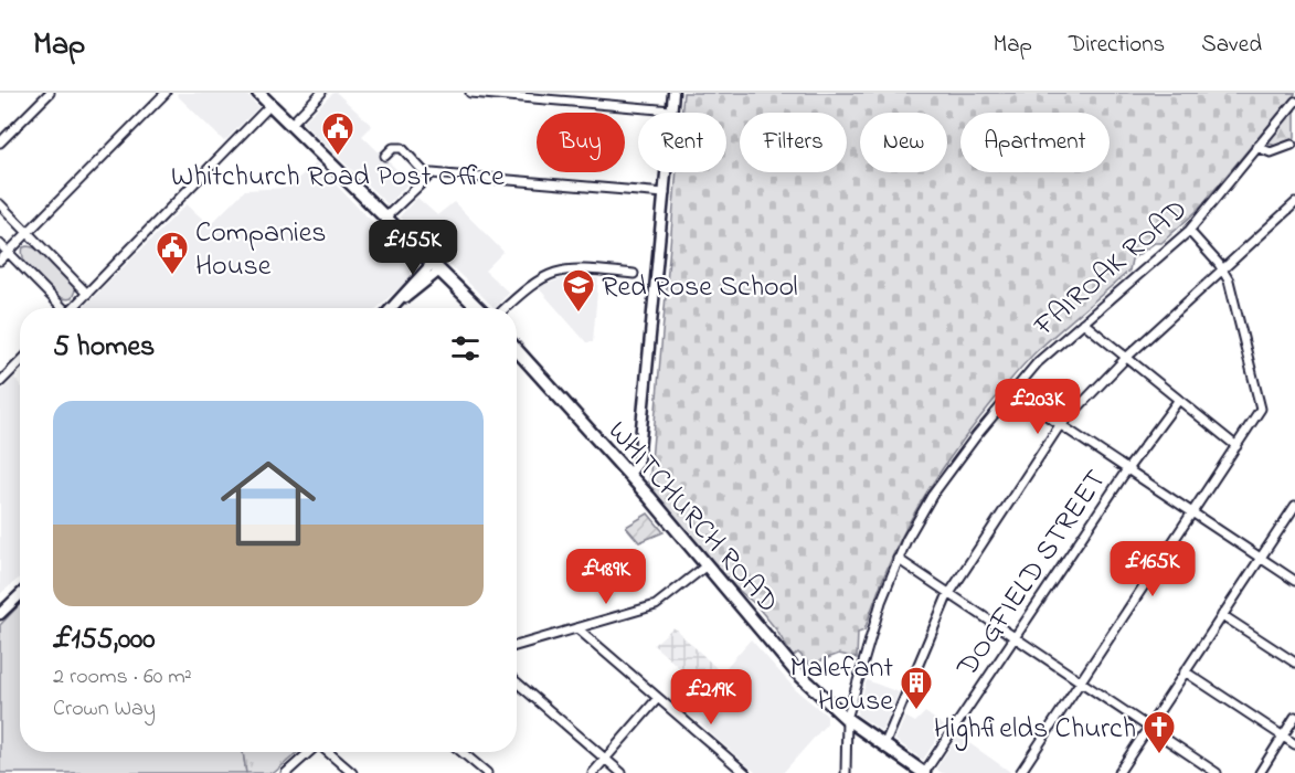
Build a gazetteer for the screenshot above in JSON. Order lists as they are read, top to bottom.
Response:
{
  "streets": {
    "main road": ["WHITCHURCH ROAD"],
    "street": ["FAIROAK ROAD", "DOGFIELD STREET"]
  },
  "crossings": [
    ["FAIROAK ROAD", "WHITCHURCH ROAD"],
    ["WHITCHURCH ROAD", "DOGFIELD STREET"]
  ],
  "places": {
    "public building": ["Whitchurch Road Post Office", "Companies House"],
    "school or university": ["Red Rose School"],
    "building": ["Malefant House"],
    "church": ["Highfields Church"]
  },
  "page": {
    "header": "Map",
    "nav": ["Map", "Directions", "Saved"],
    "chip": [
      "Buy",
      "Rent",
      "Filters",
      "New",
      "Apartment"
    ],
    "price": [
      "£155K",
      "£203K",
      "£165K",
      "£489K",
      "£219K"
    ],
    "heading": "5 homes",
    "list": [
      {
        "name": "£155,000",
        "note": "2 rooms · 60 m² · Crown Way"
      }
    ]
  }
}
